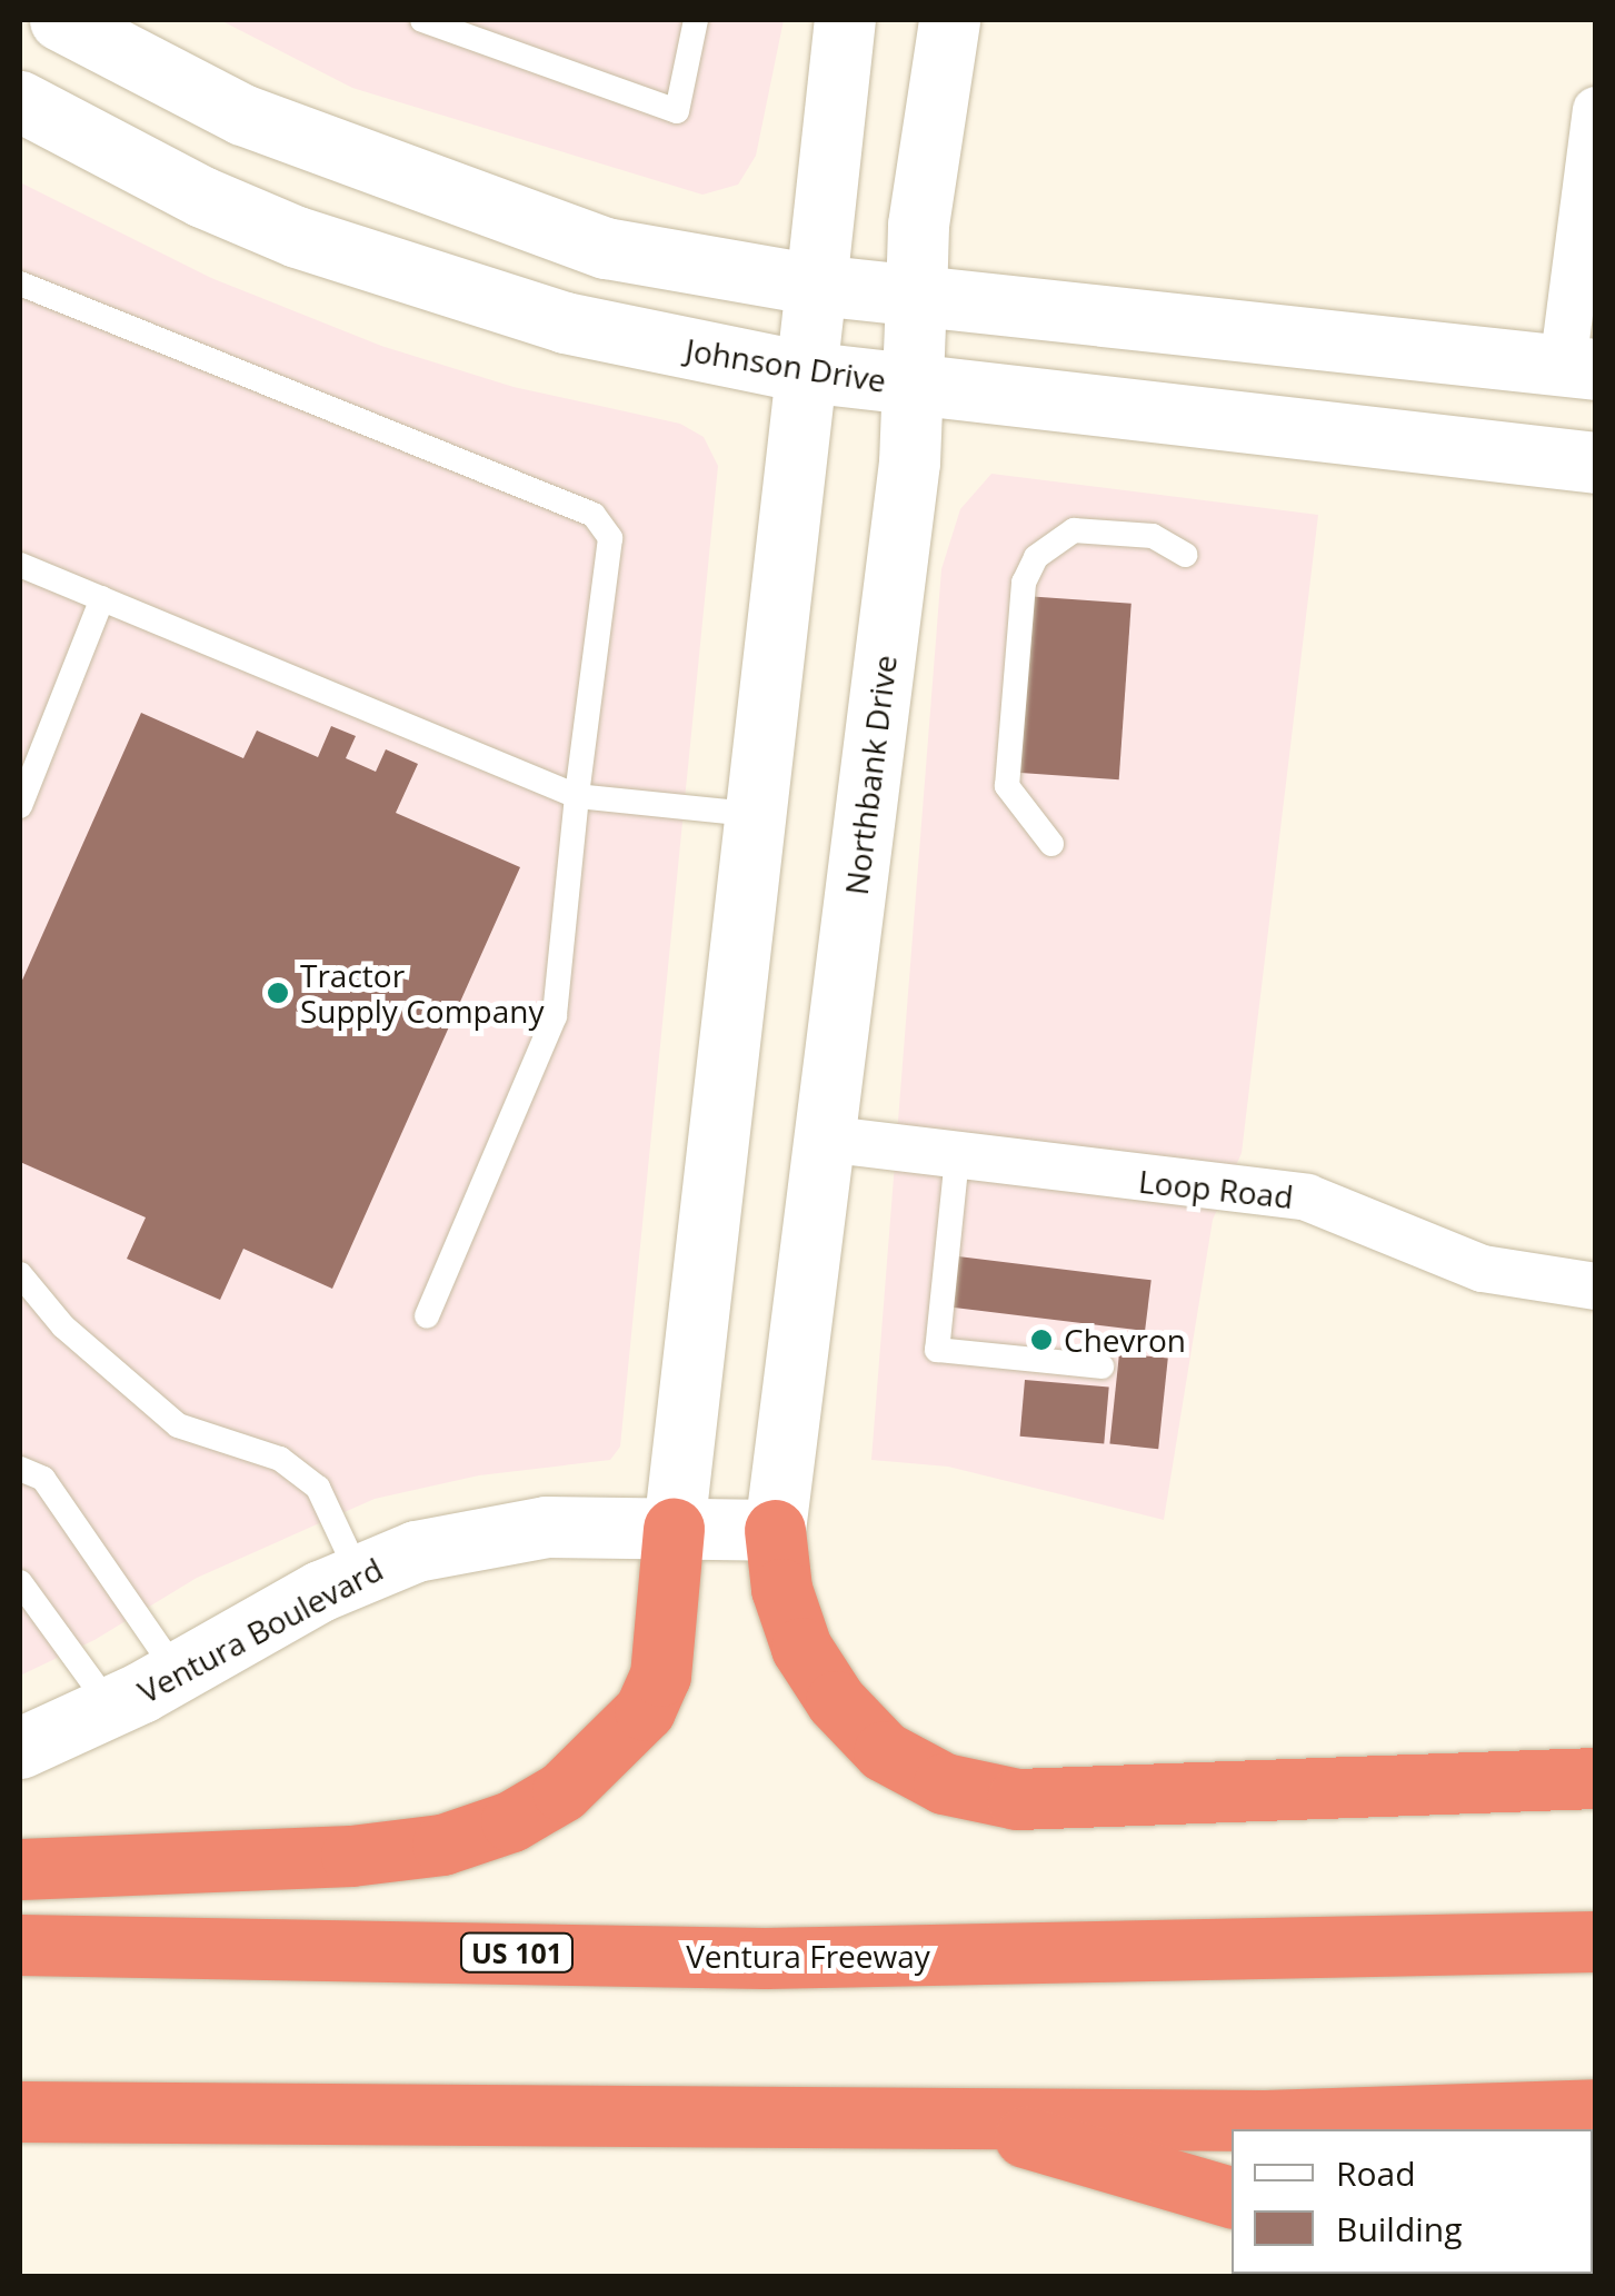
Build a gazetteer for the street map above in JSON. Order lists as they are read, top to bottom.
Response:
{
  "streets": {
    "highway": ["US 101", "Ventura Freeway"],
    "main road": ["Johnson Drive", "Northbank Drive", "Ventura Boulevard"],
    "street": ["Loop Road"]
  },
  "crossings": [
    ["Johnson Drive", "Northbank Drive"],
    ["Northbank Drive", "Loop Road"],
    ["Northbank Drive", "Ventura Boulevard"]
  ],
  "places": ["Tractor Supply Company", "Chevron"],
  "legend": ["Road", "Building"]
}
